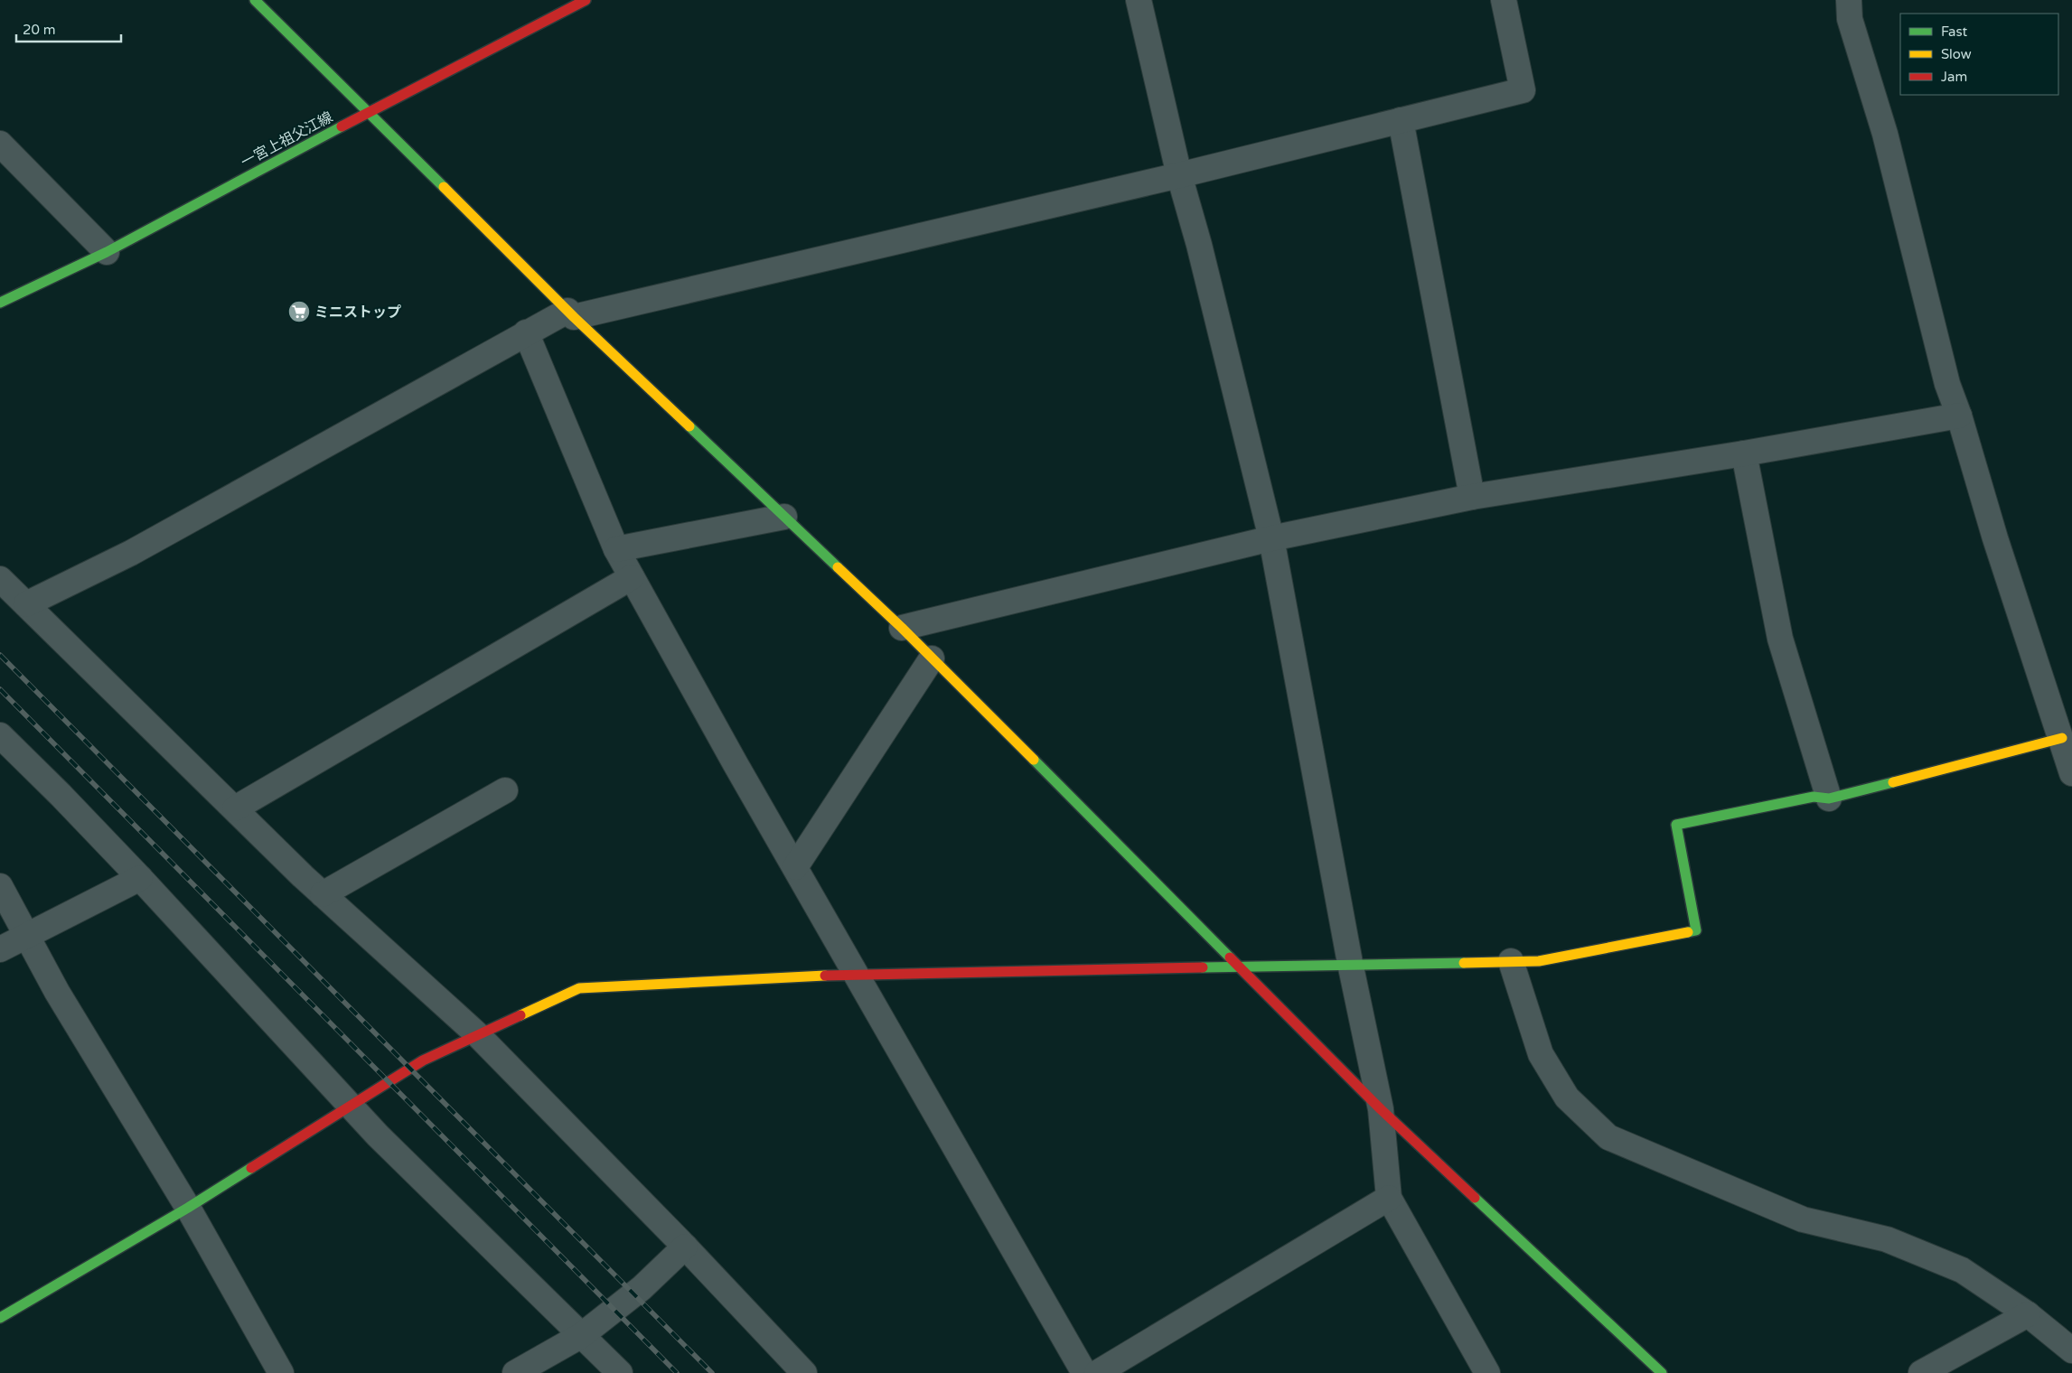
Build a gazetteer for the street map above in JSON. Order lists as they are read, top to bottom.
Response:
{
  "streets": {
    "street": ["一宮上祖父江線"]
  },
  "places": {
    "supermarket": ["ミニストップ"]
  },
  "legend": ["Fast", "Slow", "Jam"],
  "scale_bar": "20 m"
}
